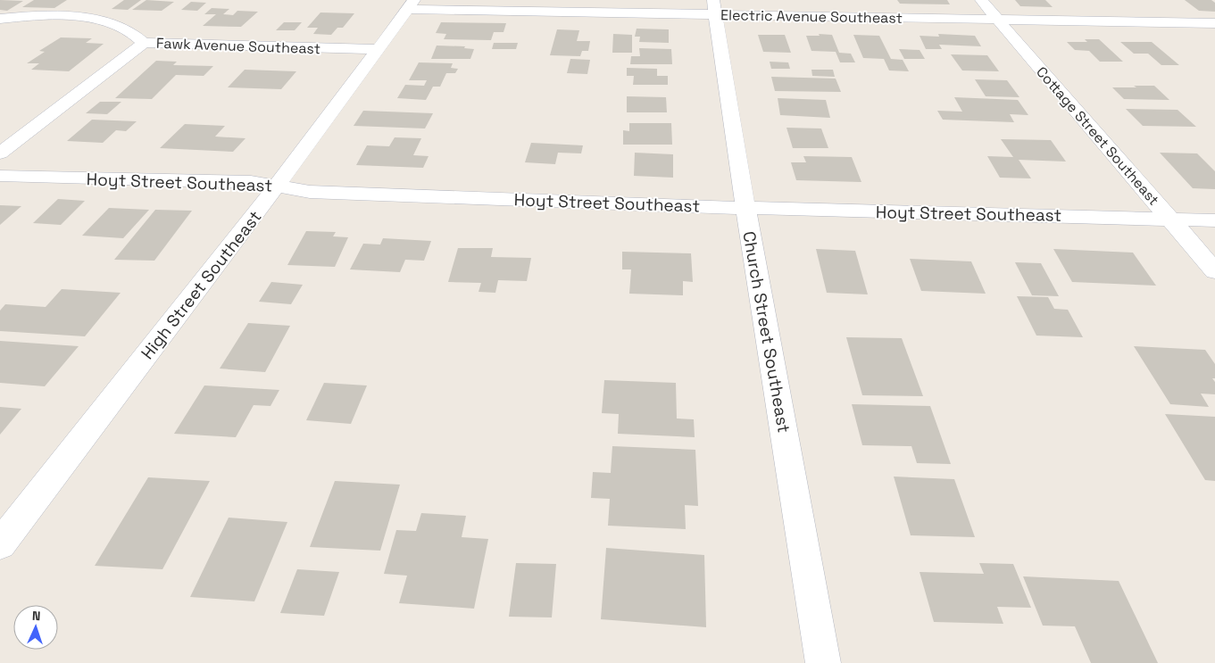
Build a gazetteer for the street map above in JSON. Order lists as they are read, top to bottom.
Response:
{
  "streets": {
    "street": [
      "Electric Avenue Southeast",
      "Fawk Avenue Southeast",
      "Cottage Street Southeast",
      "Hoyt Street Southeast",
      "High Street Southeast",
      "Church Street Southeast"
    ]
  },
  "crossings": [
    ["Electric Avenue Southeast", "Cottage Street Southeast"],
    ["Electric Avenue Southeast", "High Street Southeast"],
    ["Electric Avenue Southeast", "Church Street Southeast"],
    ["Fawk Avenue Southeast", "High Street Southeast"],
    ["Cottage Street Southeast", "Hoyt Street Southeast"],
    ["Hoyt Street Southeast", "High Street Southeast"],
    ["Hoyt Street Southeast", "Church Street Southeast"]
  ],
  "north": "top"
}
